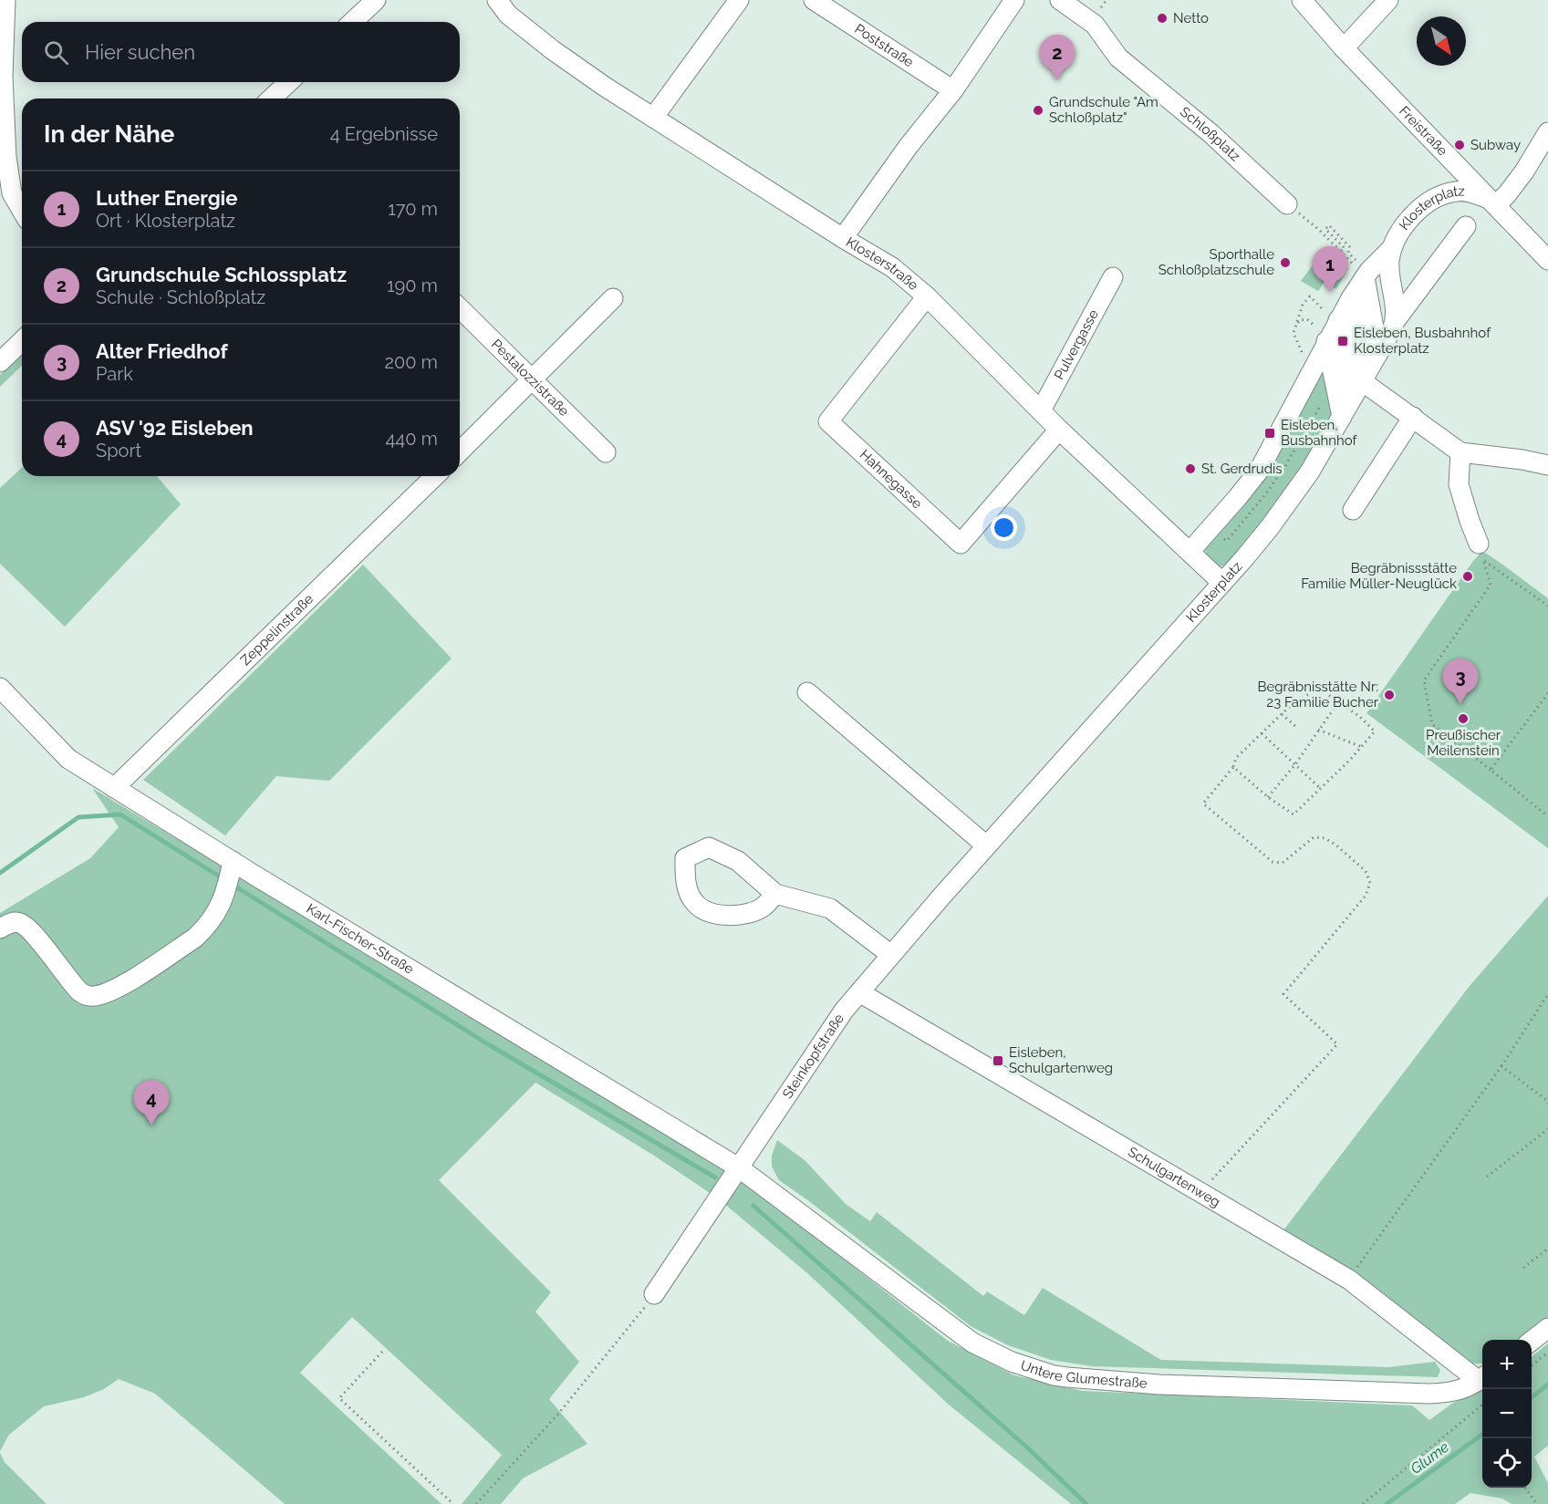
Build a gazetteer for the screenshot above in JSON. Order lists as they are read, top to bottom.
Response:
{
  "streets": {
    "street": [
      "Poststraße",
      "Freistraße",
      "Schloßplatz",
      "Klosterplatz",
      "Klosterstraße",
      "Pulvergasse",
      "Pestalozzistraße",
      "Hahnegasse",
      "Zeppelinstraße",
      "Karl-Fischer-Straße",
      "Steinkopfstraße",
      "Schulgartenweg",
      "Untere Glumestraße"
    ]
  },
  "crossings": [
    ["Freistraße", "Klosterplatz"],
    ["Klosterplatz", "Klosterstraße"],
    ["Klosterplatz", "Steinkopfstraße"],
    ["Klosterstraße", "Pulvergasse"],
    ["Klosterstraße", "Hahnegasse"],
    ["Zeppelinstraße", "Karl-Fischer-Straße"],
    ["Karl-Fischer-Straße", "Steinkopfstraße"],
    ["Karl-Fischer-Straße", "Untere Glumestraße"],
    ["Steinkopfstraße", "Schulgartenweg"],
    ["Steinkopfstraße", "Untere Glumestraße"],
    ["Schulgartenweg", "Untere Glumestraße"]
  ],
  "water": ["Glume"],
  "places": {
    "other": [
      "Netto",
      "Grundschule \"Am Schloßplatz\"",
      "Subway",
      "Sporthalle Schloßplatzschule",
      "St. Gerdrudis",
      "Begräbnissstätte Familie Müller-Neuglück",
      "Begräbnisstätte Nr: 23 Familie Bucher",
      "Preußischer Meilenstein"
    ],
    "transit": ["Eisleben, Busbahnhof Klosterplatz", "Eisleben, Busbahnhof", "Eisleben, Schulgartenweg"]
  },
  "north": "bottom right",
  "page": {
    "search": "Hier suchen",
    "pins": [
      "2",
      "1",
      "3",
      "4"
    ],
    "heading": ["In der Nähe", "4 Ergebnisse"],
    "list": [
      {
        "mark": "1",
        "name": "Luther Energie",
        "note": "Ort · Klosterplatz",
        "value": "170 m"
      },
      {
        "mark": "2",
        "name": "Grundschule Schlossplatz",
        "note": "Schule · Schloßplatz",
        "value": "190 m"
      },
      {
        "mark": "3",
        "name": "Alter Friedhof",
        "note": "Park",
        "value": "200 m"
      },
      {
        "mark": "4",
        "name": "ASV '92 Eisleben",
        "note": "Sport",
        "value": "440 m"
      }
    ],
    "map_buttons": ["+", "−"]
  }
}
